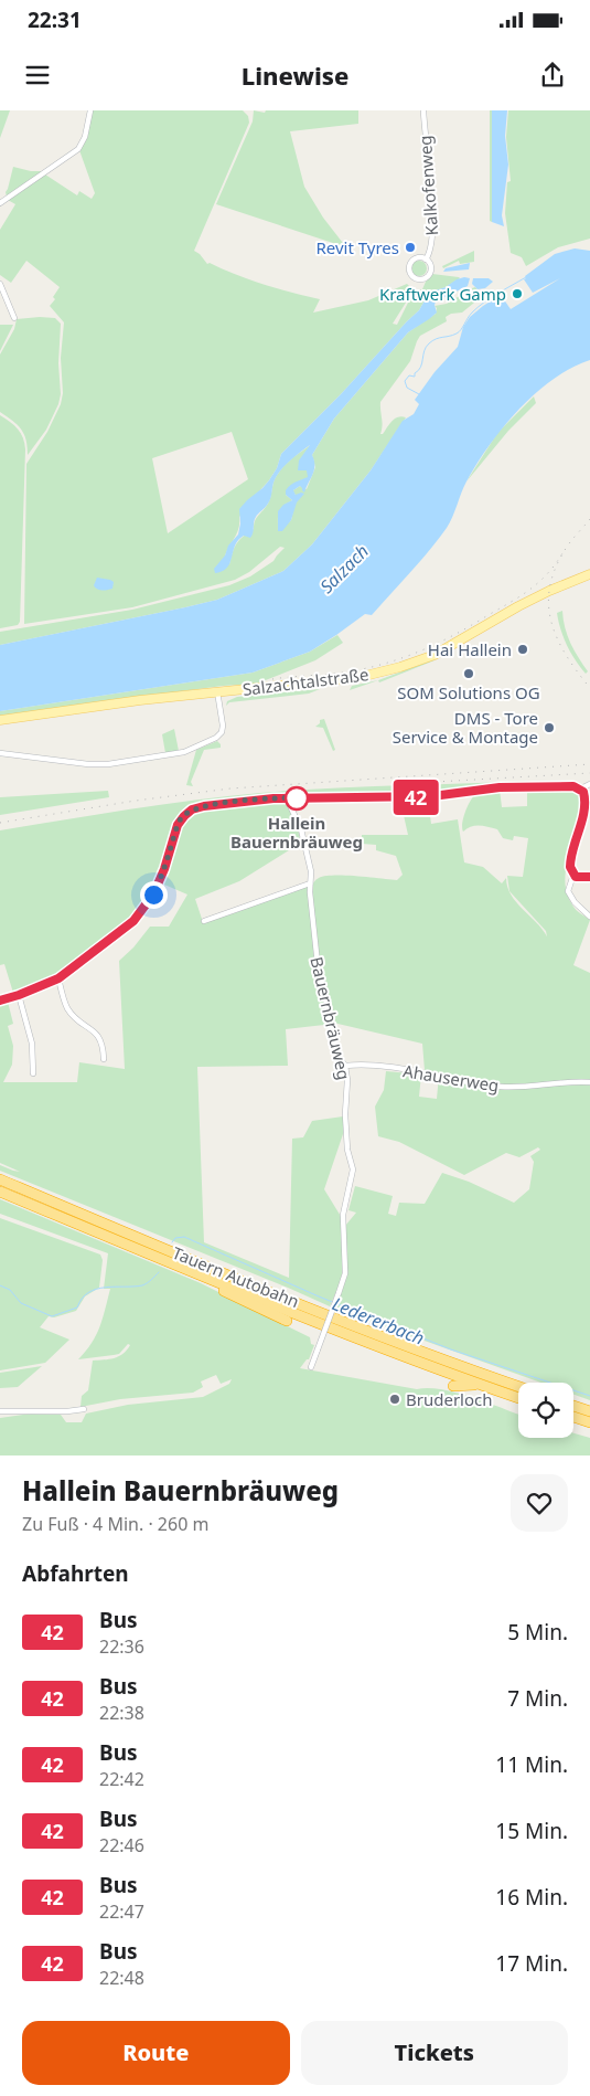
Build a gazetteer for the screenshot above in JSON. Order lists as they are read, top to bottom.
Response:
{
  "streets": {
    "highway": ["Tauern Autobahn"],
    "main road": ["Salzachtalstraße"],
    "street": ["Kalkofenweg", "Bauernbräuweg", "Ahauserweg"]
  },
  "crossings": [
    ["Bauernbräuweg", "Ahauserweg"]
  ],
  "water": ["Salzach", "Ledererbach"],
  "places": [
    "Revit Tyres",
    "Kraftwerk Gamp",
    "Hai Hallein",
    "SOM Solutions OG",
    "DMS - Tore Service & Montage",
    "Hallein Bauernbräuweg",
    "Bruderloch"
  ],
  "lines": ["bus line 42"],
  "page": {
    "status": "22:31",
    "header": "Linewise",
    "on_map": "42",
    "heading": [
      ["Hallein Bauernbräuweg", "Zu Fuß · 4 Min. · 260 m"],
      "Abfahrten"
    ],
    "list": [
      {
        "mark": "42",
        "name": "Bus",
        "note": "22:36",
        "value": "5 Min."
      },
      {
        "mark": "42",
        "name": "Bus",
        "note": "22:38",
        "value": "7 Min."
      },
      {
        "mark": "42",
        "name": "Bus",
        "note": "22:42",
        "value": "11 Min."
      },
      {
        "mark": "42",
        "name": "Bus",
        "note": "22:46",
        "value": "15 Min."
      },
      {
        "mark": "42",
        "name": "Bus",
        "note": "22:47",
        "value": "16 Min."
      },
      {
        "mark": "42",
        "name": "Bus",
        "note": "22:48",
        "value": "17 Min."
      }
    ],
    "buttons": ["Route", "Tickets"]
  }
}
